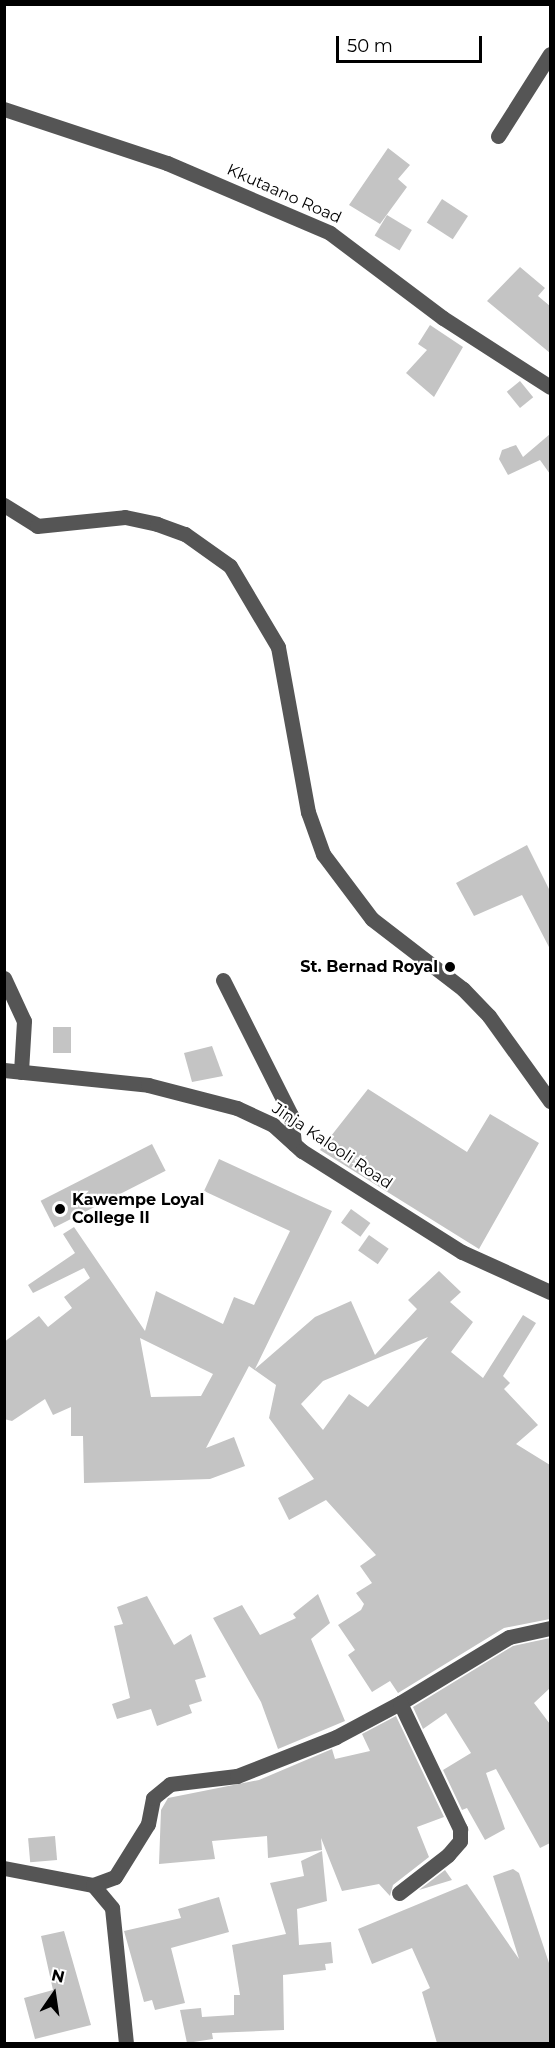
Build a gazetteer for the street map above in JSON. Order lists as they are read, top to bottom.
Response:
{
  "streets": {
    "street": ["Kkutaano Road", "Jinja Kalooli Road"]
  },
  "places": ["St. Bernad Royal", "Kawempe Loyal College II"],
  "scale_bar": "50 m",
  "north": "top"
}
